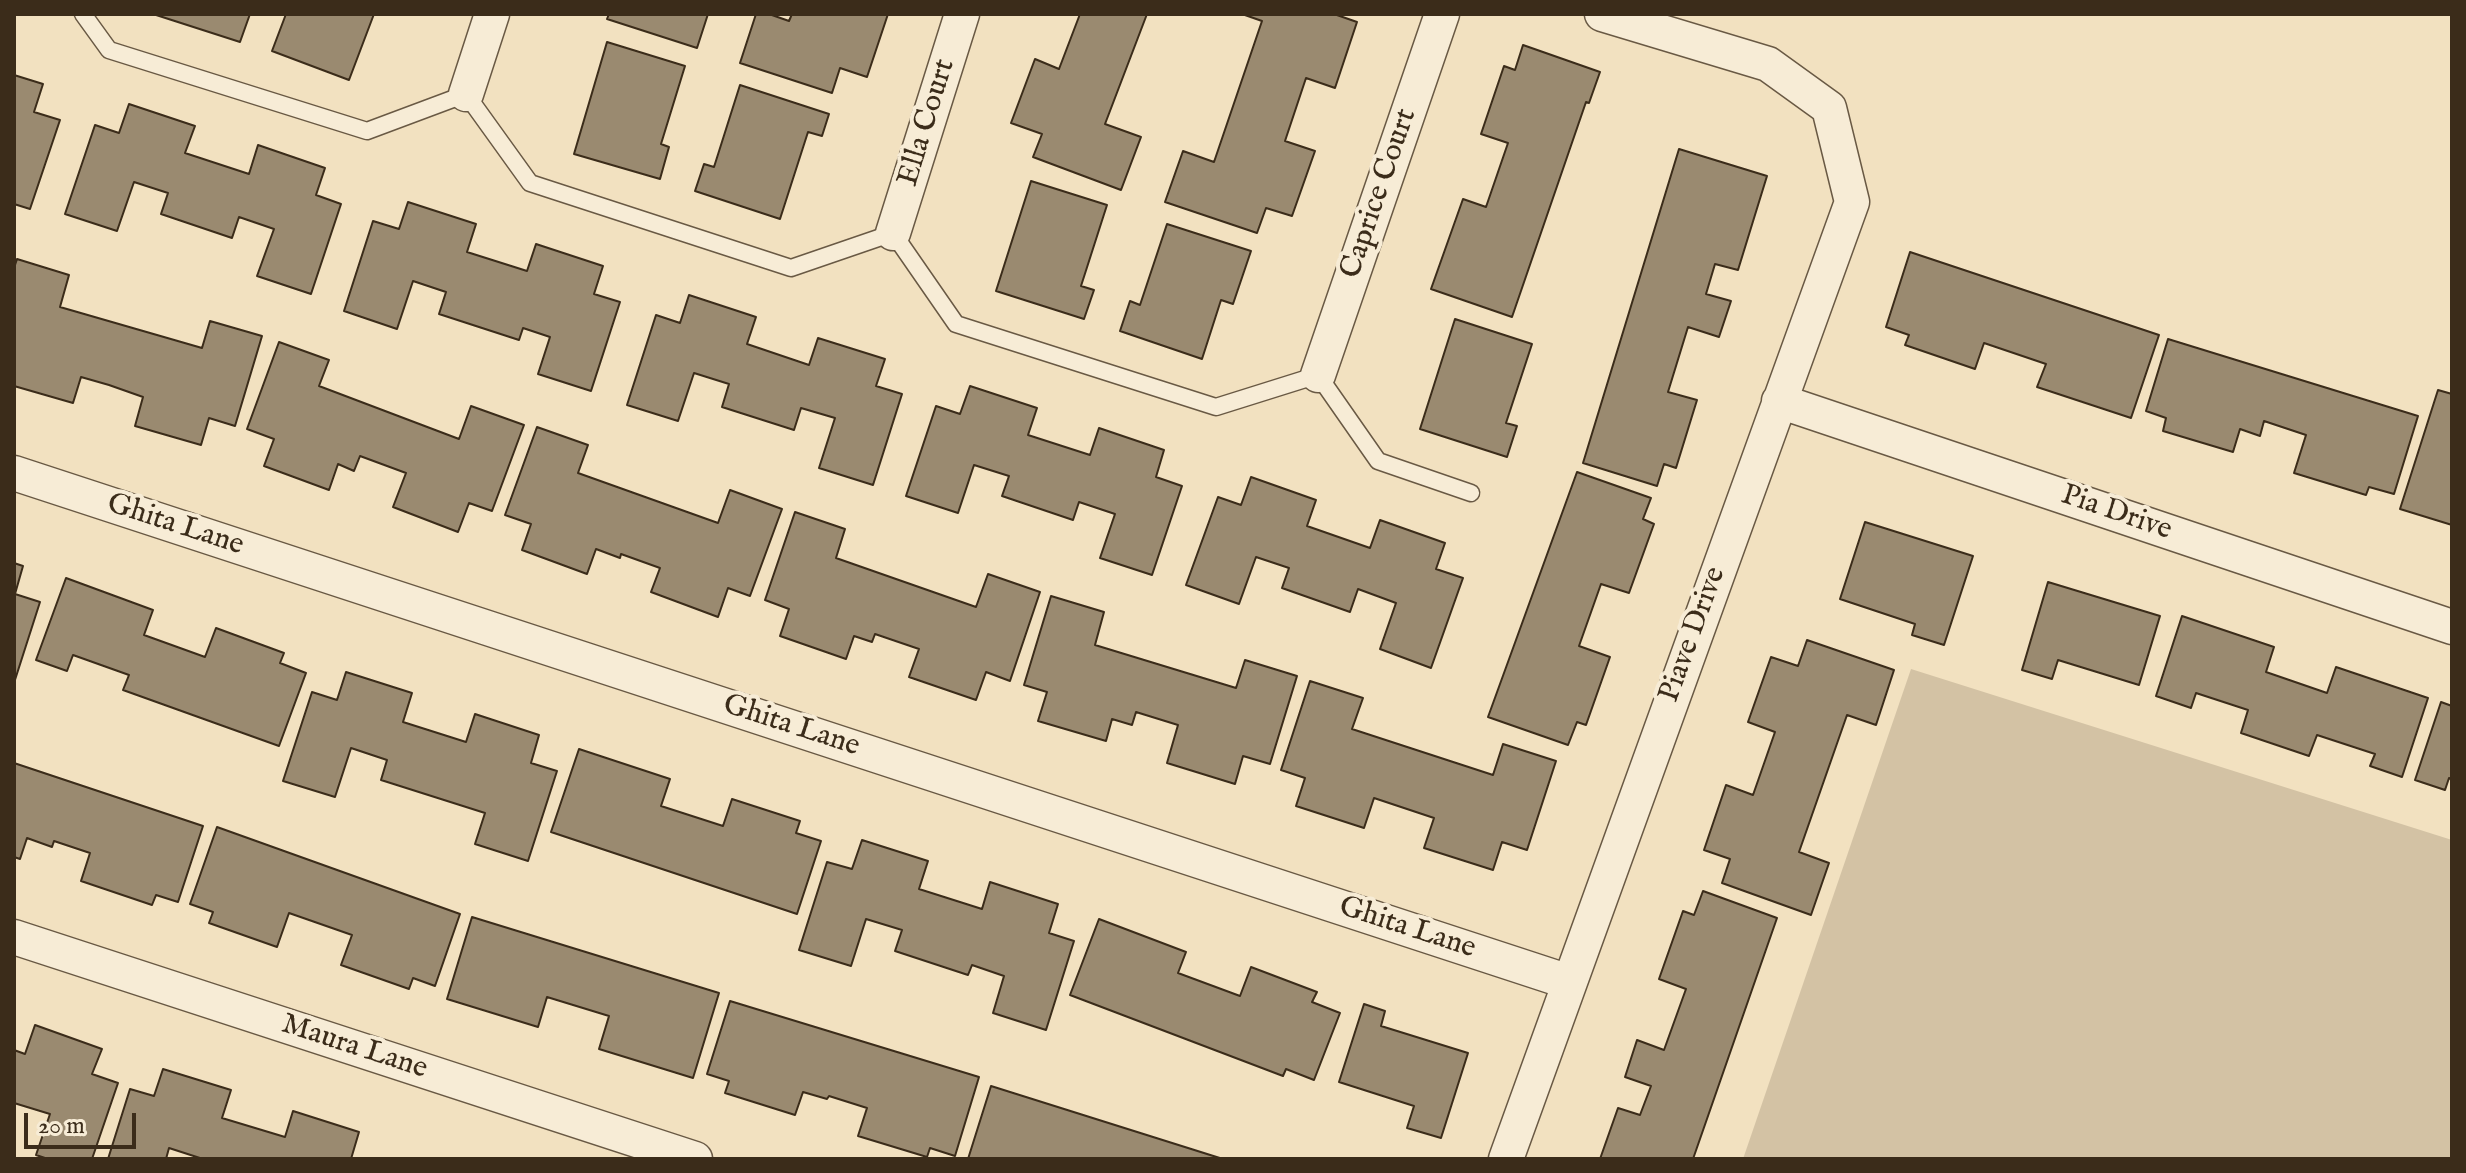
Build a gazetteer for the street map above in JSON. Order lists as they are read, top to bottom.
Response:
{
  "streets": {
    "street": [
      "Ella Court",
      "Caprice Court",
      "Pia Drive",
      "Ghita Lane",
      "Piave Drive",
      "Maura Lane"
    ]
  },
  "crossings": [
    ["Pia Drive", "Piave Drive"],
    ["Ghita Lane", "Piave Drive"]
  ],
  "scale_bar": "20 m"
}
